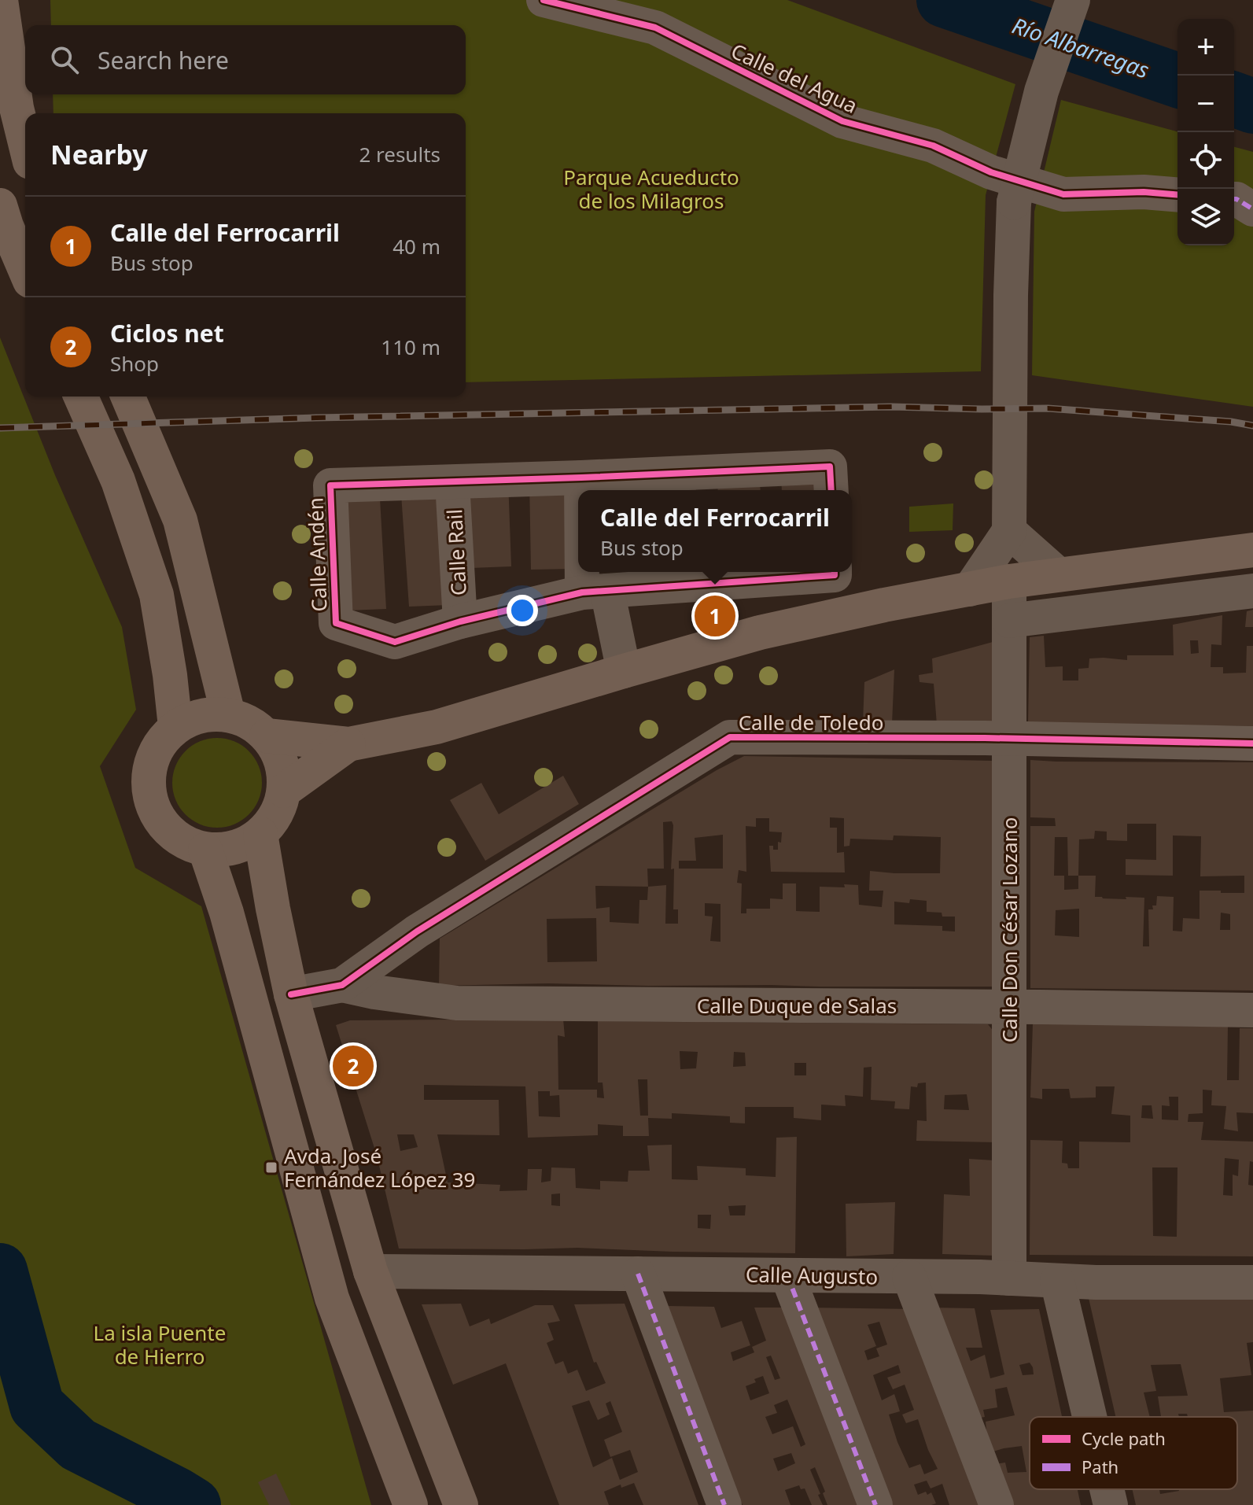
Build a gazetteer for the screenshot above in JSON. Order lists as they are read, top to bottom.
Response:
{
  "streets": {
    "street": [
      "Calle del Agua",
      "Calle Rail",
      "Calle Andén",
      "Calle de Toledo",
      "Calle Don César Lozano",
      "Calle Duque de Salas",
      "Calle Augusto"
    ]
  },
  "crossings": [
    ["Calle Rail", "Calle Andén"],
    ["Calle de Toledo", "Calle Don César Lozano"],
    ["Calle de Toledo", "Calle Duque de Salas"],
    ["Calle Don César Lozano", "Calle Duque de Salas"],
    ["Calle Don César Lozano", "Calle Augusto"]
  ],
  "water": ["Río Albarregas"],
  "parks": ["Parque Acueducto de los Milagros", "La isla Puente de Hierro"],
  "places": {
    "transit": ["Avda. José Fernández López 39"]
  },
  "legend": ["Cycle path", "Path"],
  "page": {
    "map_buttons": ["+", "−"],
    "search": "Search here",
    "heading": ["Nearby", "2 results"],
    "list": [
      {
        "mark": "1",
        "name": "Calle del Ferrocarril",
        "note": "Bus stop",
        "value": "40 m"
      },
      {
        "mark": "2",
        "name": "Ciclos net",
        "note": "Shop",
        "value": "110 m"
      }
    ],
    "popup": ["Calle del Ferrocarril", "Bus stop"],
    "pins": ["1", "2"]
  }
}
